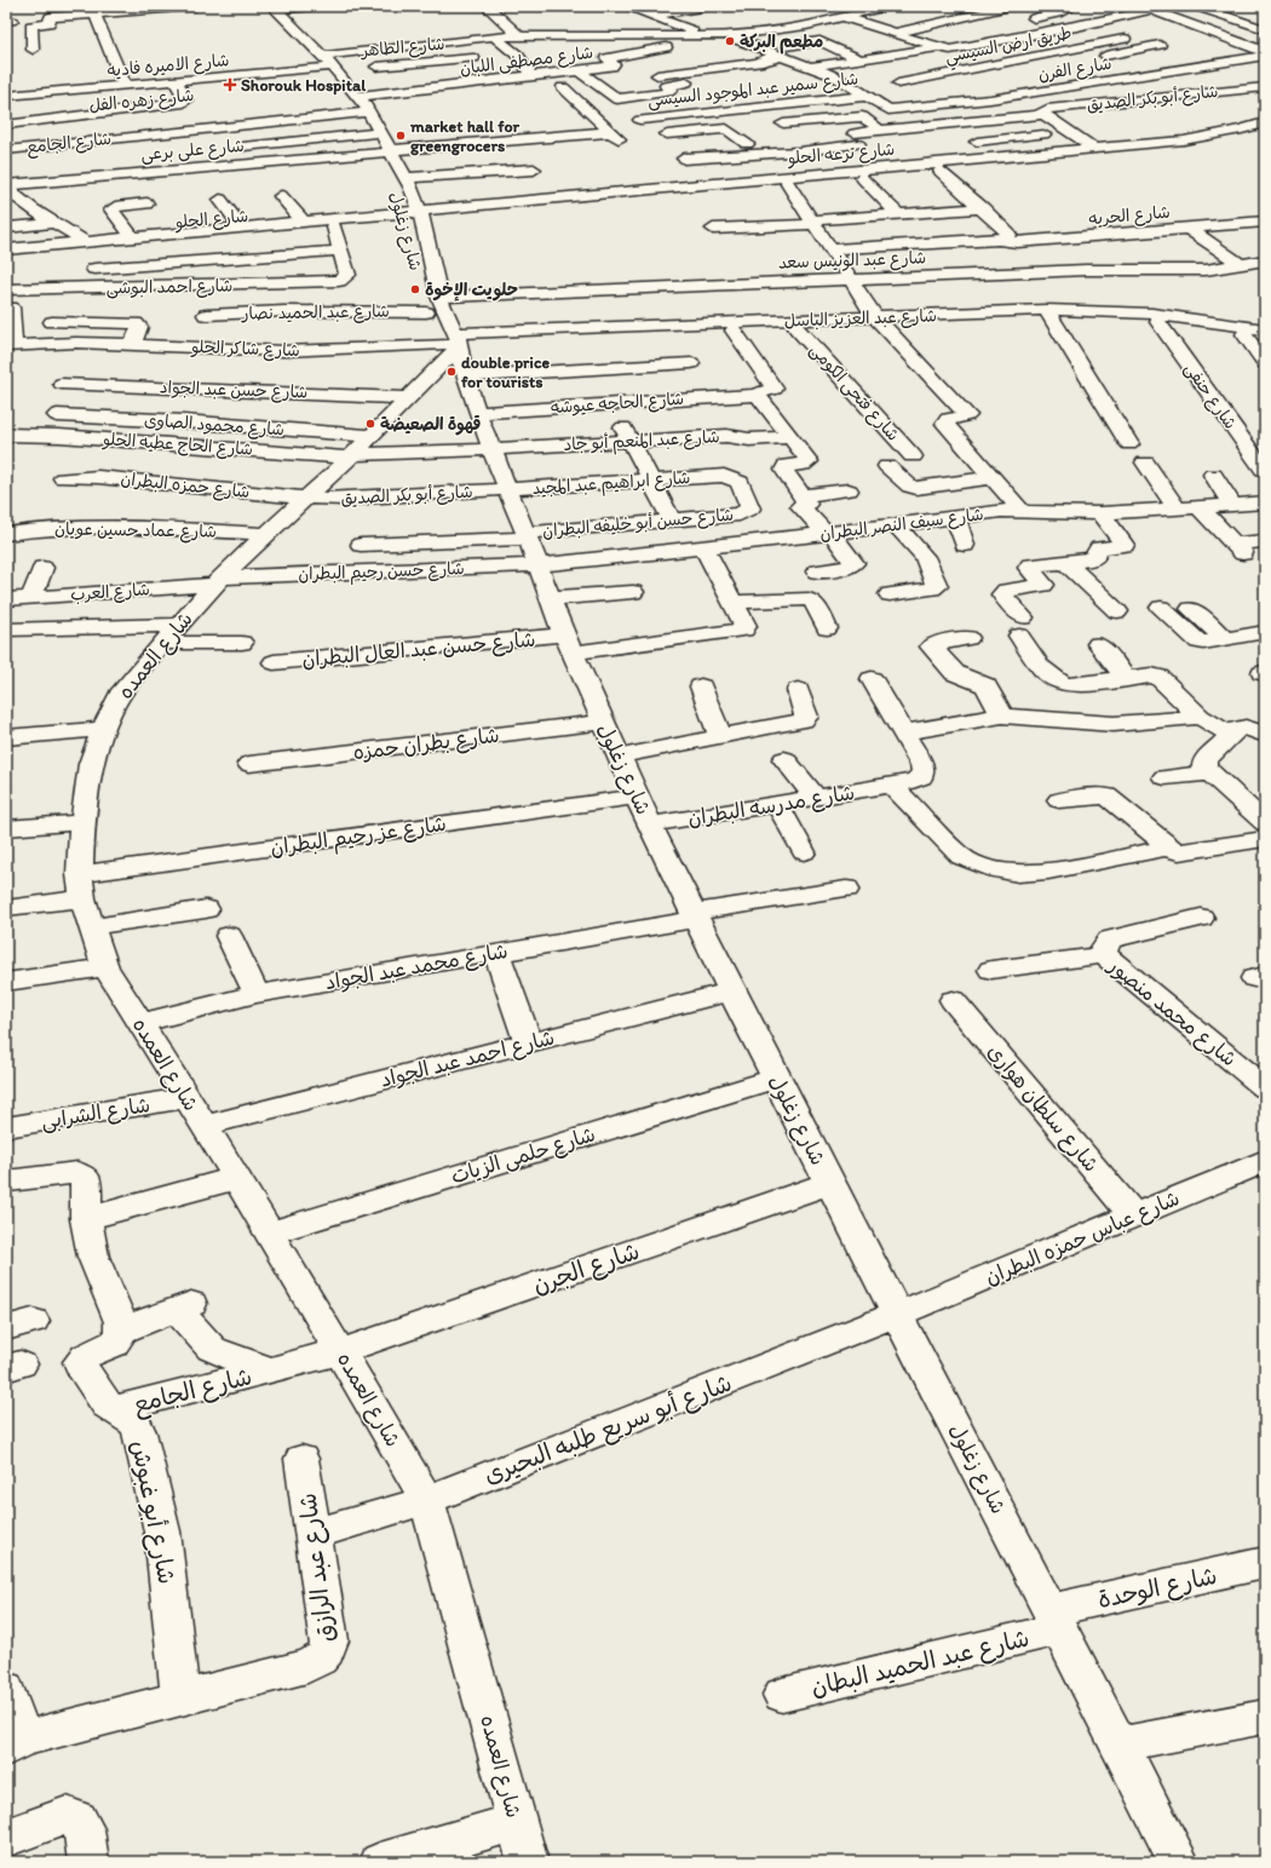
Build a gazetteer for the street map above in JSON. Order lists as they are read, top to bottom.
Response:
{
  "streets": {
    "street": [
      "طريق ارض السيسي",
      "شارع الطاهر",
      "شارع مصطفى اللبان",
      "شارع الاميره فاديه",
      "شارع الفرن",
      "شارع سمير عبد الموجود السيسى",
      "شارع أبو بكر الصديق",
      "شارع زهره الفل",
      "شارع الجامع",
      "شارع على برعى",
      "شارع ترعه الحلو",
      "شارع الحريه",
      "شارع الحلو",
      "شارع زغلول",
      "شارع عبد الونيس سعد",
      "شارع احمد البوشى",
      "شارع عبد الحميد نصار",
      "شارع عبد العزيز الباسل",
      "شارع شاكر الحلو",
      "شارع حسن عبد الجواد",
      "شارع فتحى الكومى",
      "شارع حنفى",
      "شارع الحاجه عيوشه",
      "شارع محمود الصاوى",
      "شارع عبد المنعم أبو جاد",
      "شارع الحاج عطيه الحلو",
      "شارع ابراهيم عبد المجيد",
      "شارع حمزه البطران",
      "شارع حسن أبو خليفه البطران",
      "شارع سيف النصر البطران",
      "شارع عماد حسين عويان",
      "شارع حسن رحيم البطران",
      "شارع العرب",
      "شارع حسن عبد العال البطران",
      "شارع العمده",
      "شارع بطران حمزه",
      "شارع مدرسه البطران",
      "شارع عز رحيم البطران",
      "شارع محمد عبد الجواد",
      "شارع محمد منصور",
      "شارع احمد عبد الجواد",
      "شارع سلطان هوارى",
      "شارع الشرابى",
      "شارع حلمى الزيات",
      "شارع عباس حمزه البطران",
      "شارع الجرن",
      "شارع أبو سريع طلبه البحيرى",
      "شارع أبو غبوش",
      "شارع عبد الرازق",
      "شارع الوحدة",
      "شارع عبد الحميد البطان"
    ]
  },
  "crossings": [
    ["شارع الطاهر", "شارع الاميره فاديه"],
    ["شارع الطاهر", "شارع زغلول"],
    ["شارع مصطفى اللبان", "شارع الجامع"],
    ["شارع مصطفى اللبان", "شارع زغلول"],
    ["شارع الاميره فاديه", "شارع زغلول"],
    ["شارع أبو بكر الصديق", "شارع زغلول"],
    ["شارع أبو بكر الصديق", "شارع ابراهيم عبد المجيد"],
    ["شارع أبو بكر الصديق", "شارع حمزه البطران"],
    ["شارع أبو بكر الصديق", "شارع العمده"],
    ["شارع الجامع", "شارع زغلول"],
    ["شارع الجامع", "شارع العمده"],
    ["شارع الجامع", "شارع الجرن"],
    ["شارع الجامع", "شارع أبو غبوش"],
    ["شارع على برعى", "شارع زغلول"],
    ["شارع ترعه الحلو", "شارع الحلو"],
    ["شارع ترعه الحلو", "شارع زغلول"],
    ["شارع الحلو", "شارع زغلول"],
    ["شارع زغلول", "شارع عبد الونيس سعد"],
    ["شارع زغلول", "شارع عبد الحميد نصار"],
    ["شارع زغلول", "شارع عبد العزيز الباسل"],
    ["شارع زغلول", "شارع شاكر الحلو"],
    ["شارع زغلول", "شارع الحاجه عيوشه"],
    ["شارع زغلول", "شارع عبد المنعم أبو جاد"],
    ["شارع زغلول", "شارع ابراهيم عبد المجيد"],
    ["شارع زغلول", "شارع حسن أبو خليفه البطران"],
    ["شارع زغلول", "شارع سيف النصر البطران"],
    ["شارع زغلول", "شارع حسن رحيم البطران"],
    ["شارع زغلول", "شارع حسن عبد العال البطران"],
    ["شارع زغلول", "شارع العمده"],
    ["شارع زغلول", "شارع بطران حمزه"],
    ["شارع زغلول", "شارع مدرسه البطران"],
    ["شارع زغلول", "شارع عز رحيم البطران"],
    ["شارع زغلول", "شارع محمد عبد الجواد"],
    ["شارع زغلول", "شارع احمد عبد الجواد"],
    ["شارع زغلول", "شارع حلمى الزيات"],
    ["شارع زغلول", "شارع عباس حمزه البطران"],
    ["شارع زغلول", "شارع الجرن"],
    ["شارع زغلول", "شارع أبو سريع طلبه البحيرى"],
    ["شارع زغلول", "شارع الوحدة"],
    ["شارع زغلول", "شارع عبد الحميد البطان"],
    ["شارع عبد الونيس سعد", "شارع عبد العزيز الباسل"],
    ["شارع عبد العزيز الباسل", "شارع شاكر الحلو"],
    ["شارع عبد العزيز الباسل", "شارع فتحى الكومى"],
    ["شارع عبد العزيز الباسل", "شارع حنفى"],
    ["شارع عبد العزيز الباسل", "شارع الحاجه عيوشه"],
    ["شارع عبد العزيز الباسل", "شارع العمده"],
    ["شارع شاكر الحلو", "شارع العمده"],
    ["شارع حسن عبد الجواد", "شارع العمده"],
    ["شارع محمود الصاوى", "شارع عبد المنعم أبو جاد"],
    ["شارع محمود الصاوى", "شارع الحاج عطيه الحلو"],
    ["شارع محمود الصاوى", "شارع العمده"],
    ["شارع عبد المنعم أبو جاد", "شارع الحاج عطيه الحلو"],
    ["شارع عبد المنعم أبو جاد", "شارع العمده"],
    ["شارع الحاج عطيه الحلو", "شارع العمده"],
    ["شارع ابراهيم عبد المجيد", "شارع حسن أبو خليفه البطران"],
    ["شارع حمزه البطران", "شارع العمده"],
    ["شارع سيف النصر البطران", "شارع حسن رحيم البطران"],
    ["شارع عماد حسين عويان", "شارع العمده"],
    ["شارع حسن رحيم البطران", "شارع العرب"],
    ["شارع حسن رحيم البطران", "شارع العمده"],
    ["شارع العرب", "شارع العمده"],
    ["شارع العمده", "شارع عز رحيم البطران"],
    ["شارع العمده", "شارع محمد عبد الجواد"],
    ["شارع العمده", "شارع احمد عبد الجواد"],
    ["شارع العمده", "شارع الشرابى"],
    ["شارع العمده", "شارع حلمى الزيات"],
    ["شارع العمده", "شارع الجرن"],
    ["شارع العمده", "شارع أبو سريع طلبه البحيرى"],
    ["شارع سلطان هوارى", "شارع عباس حمزه البطران"],
    ["شارع عباس حمزه البطران", "شارع أبو سريع طلبه البحيرى"],
    ["شارع أبو سريع طلبه البحيرى", "شارع عبد الرازق"],
    ["شارع أبو غبوش", "شارع عبد الرازق"],
    ["شارع الوحدة", "شارع عبد الحميد البطان"]
  ],
  "places": {
    "other": [
      "مطعم البركة",
      "market hall for greengrocers",
      "حلويت الإخوة",
      "double price for tourists",
      "قهوة الصعيضة"
    ],
    "health": ["Shorouk Hospital"]
  }
}
